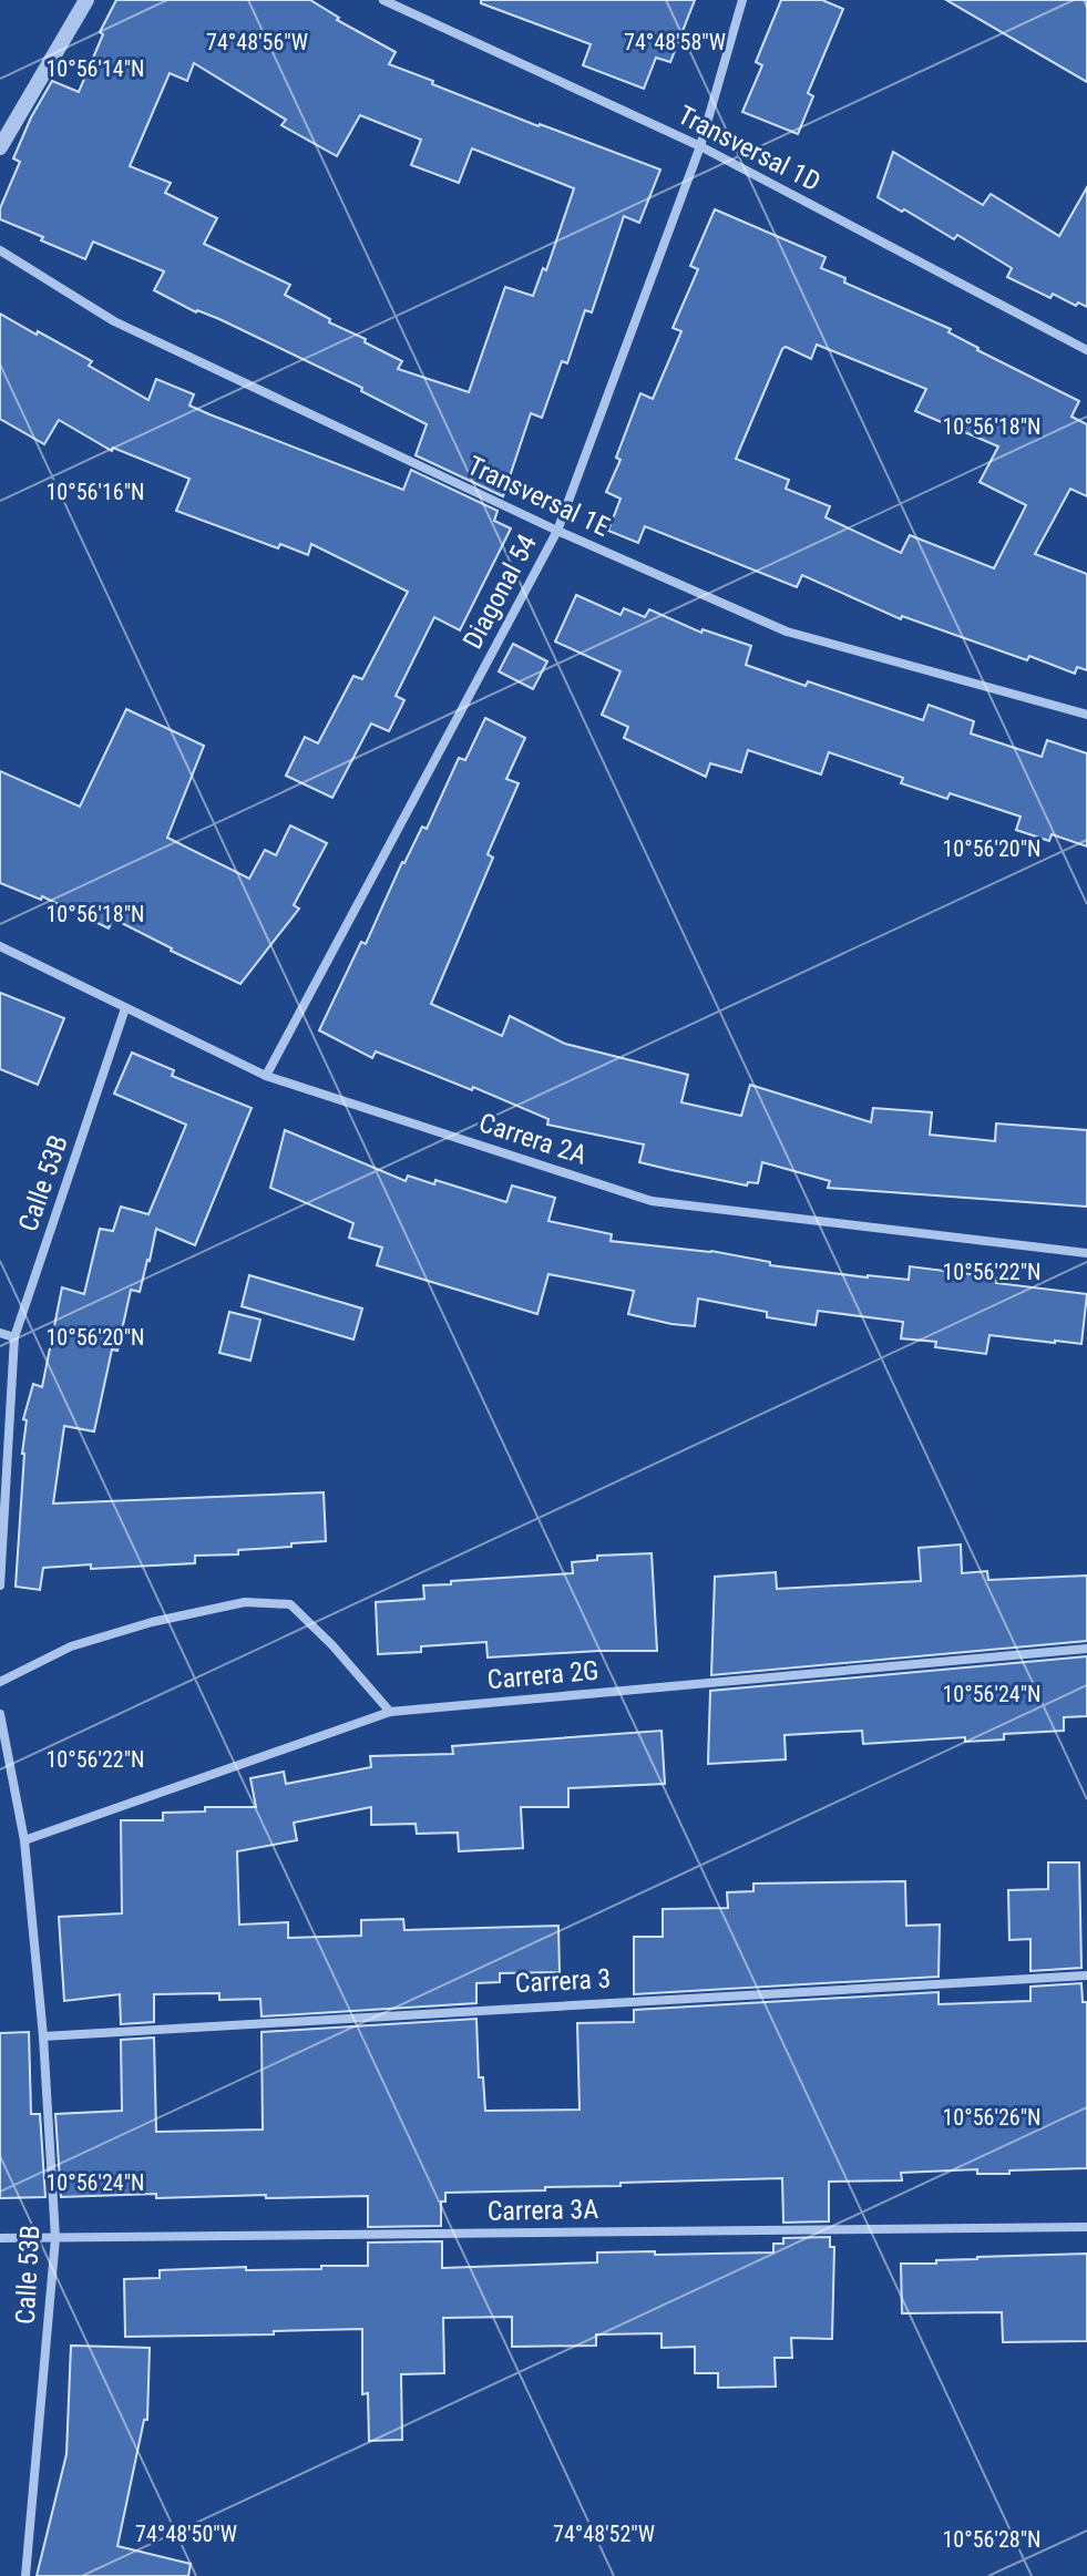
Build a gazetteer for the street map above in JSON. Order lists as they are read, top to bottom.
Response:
{
  "streets": {
    "street": [
      "Transversal 1D",
      "Transversal 1E",
      "Diagonal 54",
      "Carrera 2A",
      "Calle 53B",
      "Carrera 2G",
      "Carrera 3",
      "Carrera 3A"
    ]
  },
  "crossings": [
    ["Transversal 1D", "Diagonal 54"],
    ["Transversal 1E", "Diagonal 54"],
    ["Diagonal 54", "Carrera 2A"],
    ["Carrera 2A", "Calle 53B"],
    ["Calle 53B", "Carrera 2G"],
    ["Calle 53B", "Carrera 3"],
    ["Calle 53B", "Carrera 3A"]
  ],
  "coordinates": [
    "74°48'56\"W",
    "74°48'58\"W",
    "10°56'14\"N",
    "10°56'18\"N",
    "10°56'16\"N",
    "10°56'20\"N",
    "10°56'22\"N",
    "10°56'24\"N",
    "10°56'26\"N",
    "74°48'50\"W",
    "74°48'52\"W",
    "10°56'28\"N"
  ]
}
